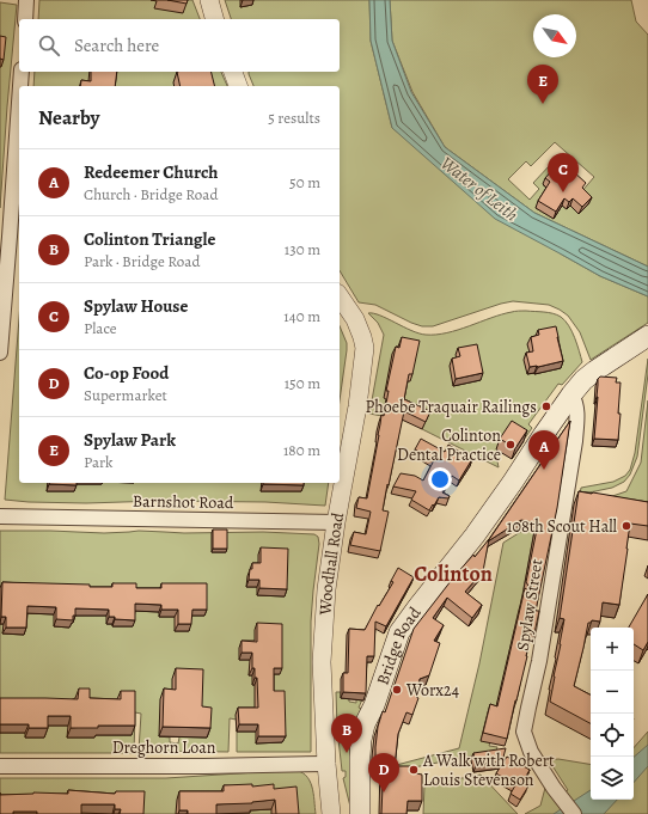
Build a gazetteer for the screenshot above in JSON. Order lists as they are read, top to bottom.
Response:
{
  "streets": {
    "main road": ["Bridge Road"],
    "street": [
      "Barnshot Road",
      "Woodhall Road",
      "Spylaw Street",
      "Dreghorn Loan"
    ]
  },
  "crossings": [
    ["Barnshot Road", "Woodhall Road"],
    ["Woodhall Road", "Dreghorn Loan"],
    ["Spylaw Street", "Bridge Road"]
  ],
  "districts": ["Colinton"],
  "water": ["Water of Leith"],
  "places": [
    "Phoebe Traquair Railings",
    "Colinton Dental Practice",
    "108th Scout Hall",
    "Worx24",
    "A Walk with Robert Louis Stevenson"
  ],
  "north": "bottom right",
  "page": {
    "search": "Search here",
    "pins": [
      "E",
      "C",
      "A",
      "B",
      "D"
    ],
    "heading": ["Nearby", "5 results"],
    "list": [
      {
        "mark": "A",
        "name": "Redeemer Church",
        "note": "Church · Bridge Road",
        "value": "50 m"
      },
      {
        "mark": "B",
        "name": "Colinton Triangle",
        "note": "Park · Bridge Road",
        "value": "130 m"
      },
      {
        "mark": "C",
        "name": "Spylaw House",
        "note": "Place",
        "value": "140 m"
      },
      {
        "mark": "D",
        "name": "Co-op Food",
        "note": "Supermarket",
        "value": "150 m"
      },
      {
        "mark": "E",
        "name": "Spylaw Park",
        "note": "Park",
        "value": "180 m"
      }
    ],
    "map_buttons": ["+", "−"]
  }
}
